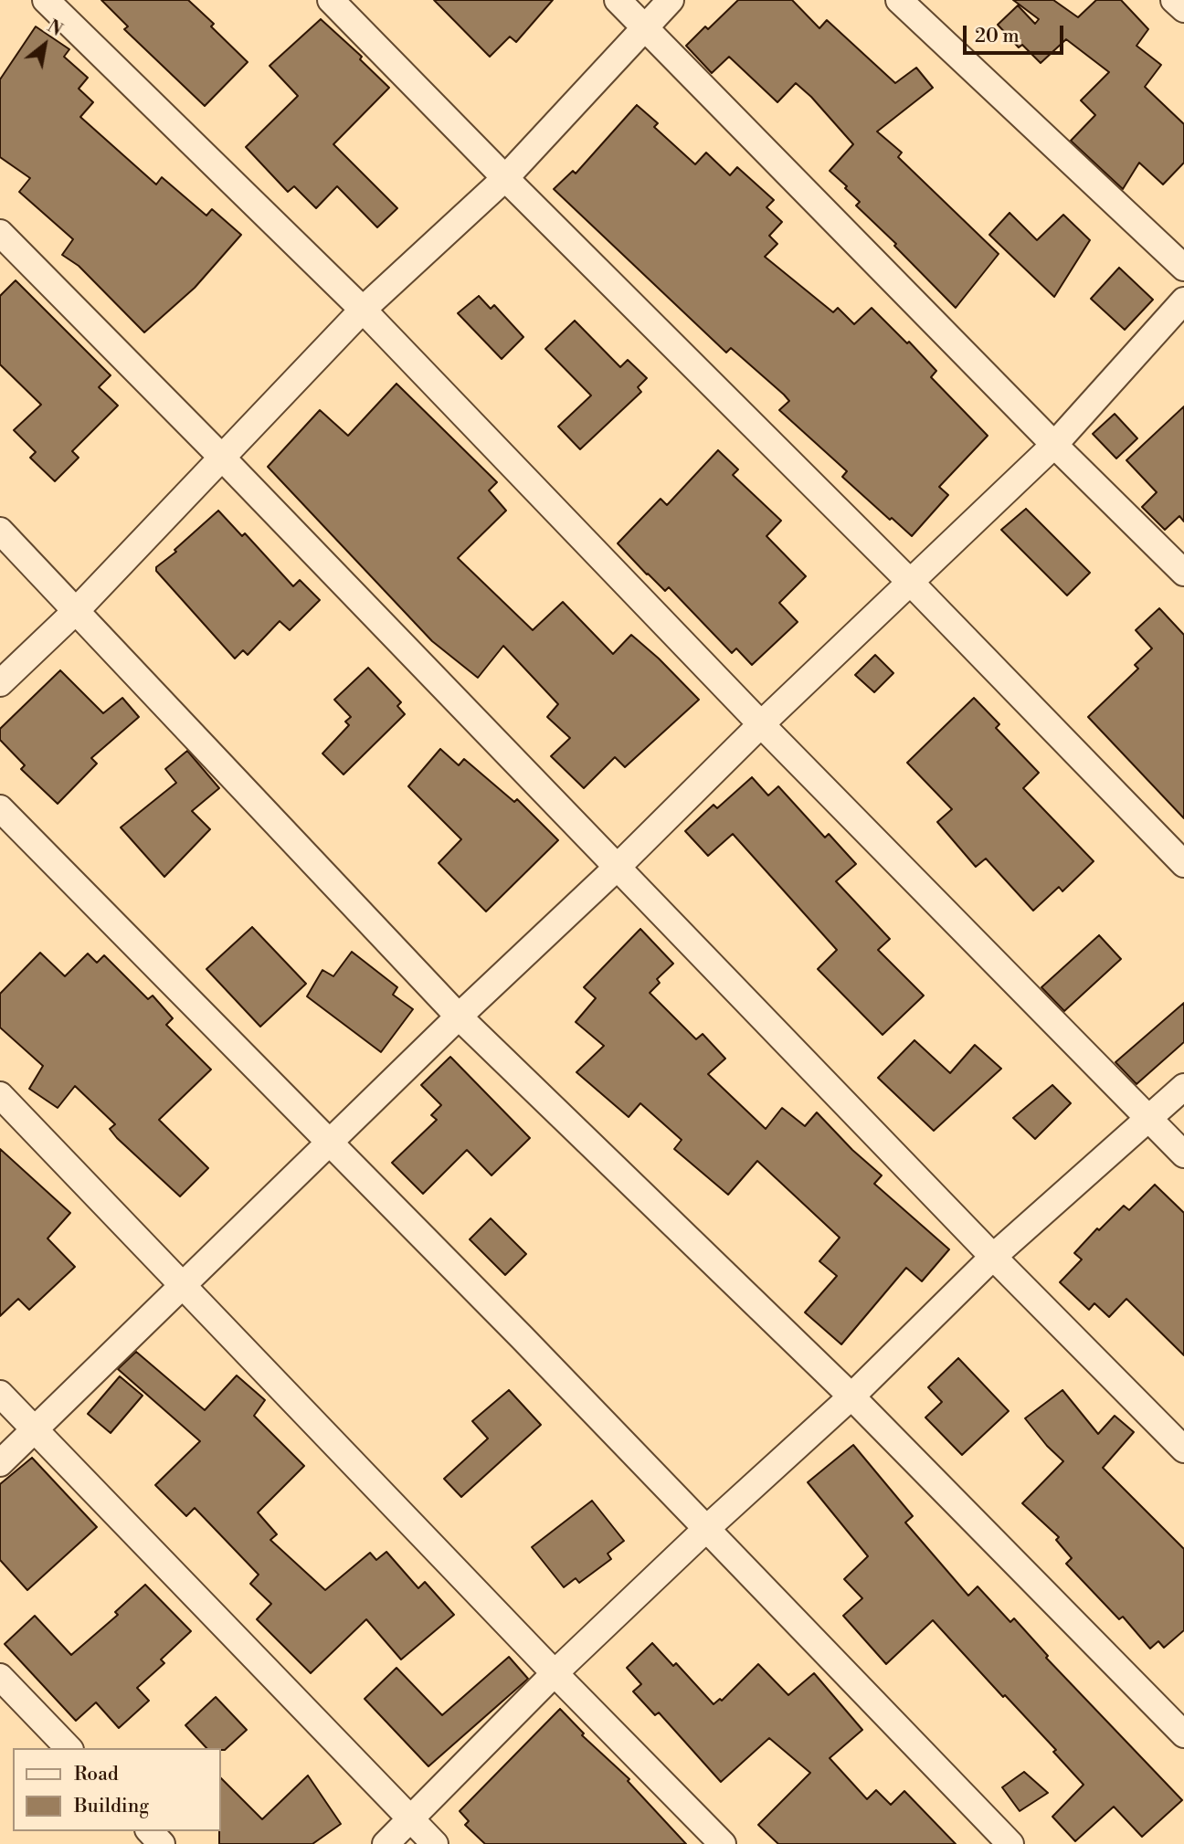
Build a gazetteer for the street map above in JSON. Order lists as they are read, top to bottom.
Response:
{
  "legend": ["Road", "Building"],
  "scale_bar": "20 m",
  "north": "top right"
}
